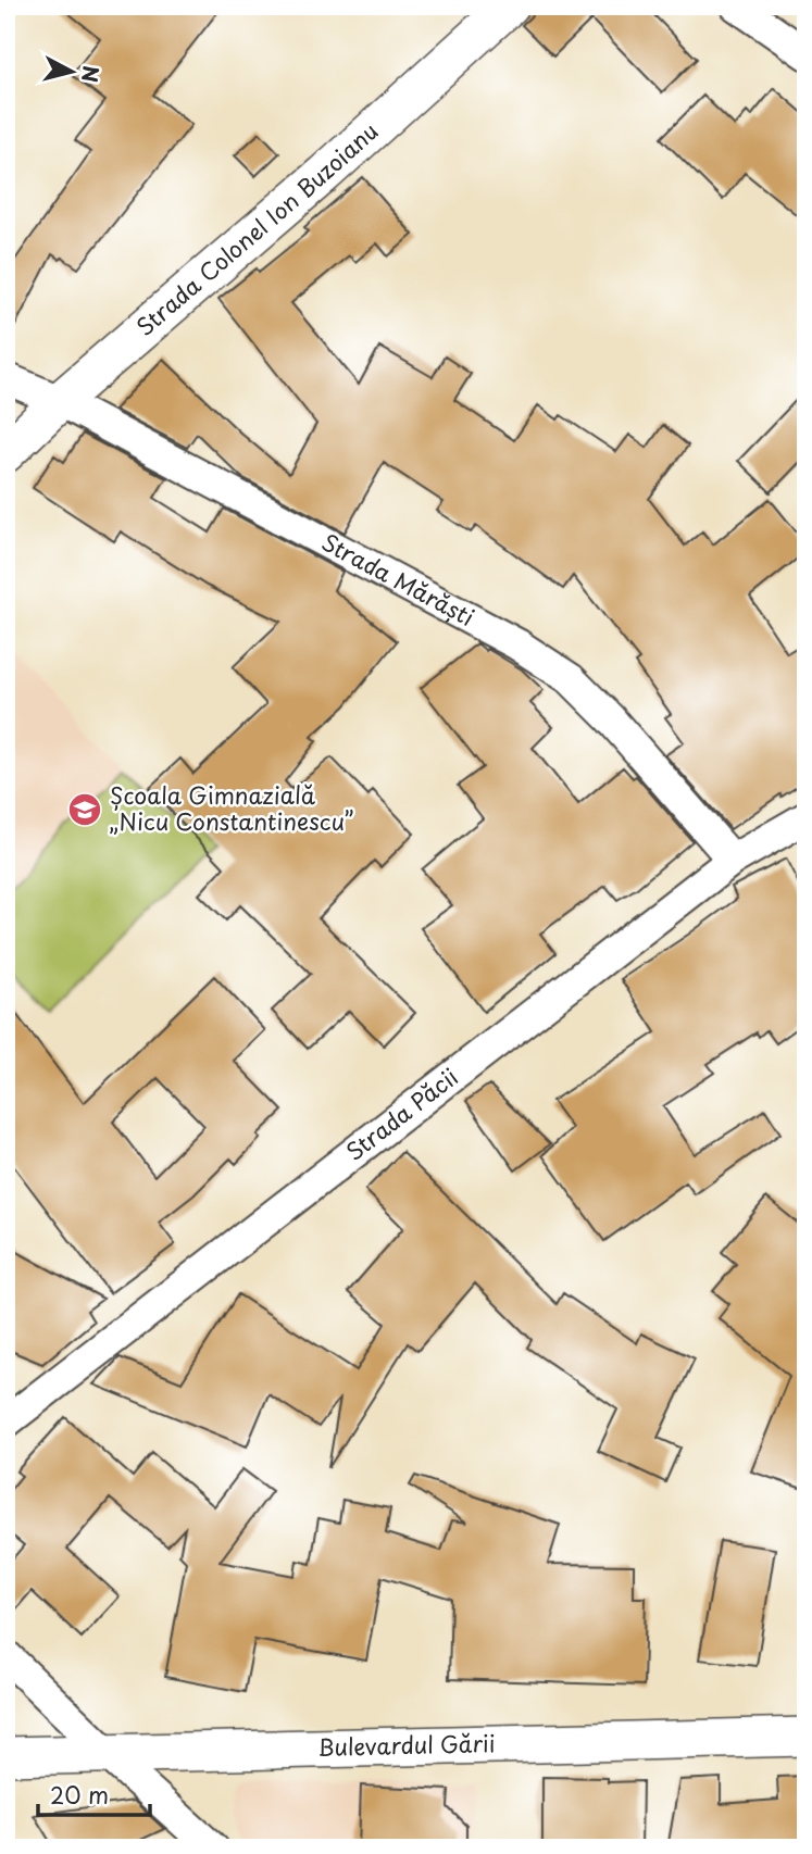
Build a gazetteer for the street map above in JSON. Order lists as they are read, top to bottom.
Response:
{
  "streets": {
    "street": [
      "Strada Colonel Ion Buzoianu",
      "Strada Mărăști",
      "Strada Păcii",
      "Bulevardul Gării"
    ]
  },
  "crossings": [
    ["Strada Colonel Ion Buzoianu", "Strada Mărăști"],
    ["Strada Mărăști", "Strada Păcii"]
  ],
  "places": {
    "school or university": ["Școala Gimnazială „Nicu Constantinescu”"]
  },
  "scale_bar": "20 m",
  "north": "right"
}
